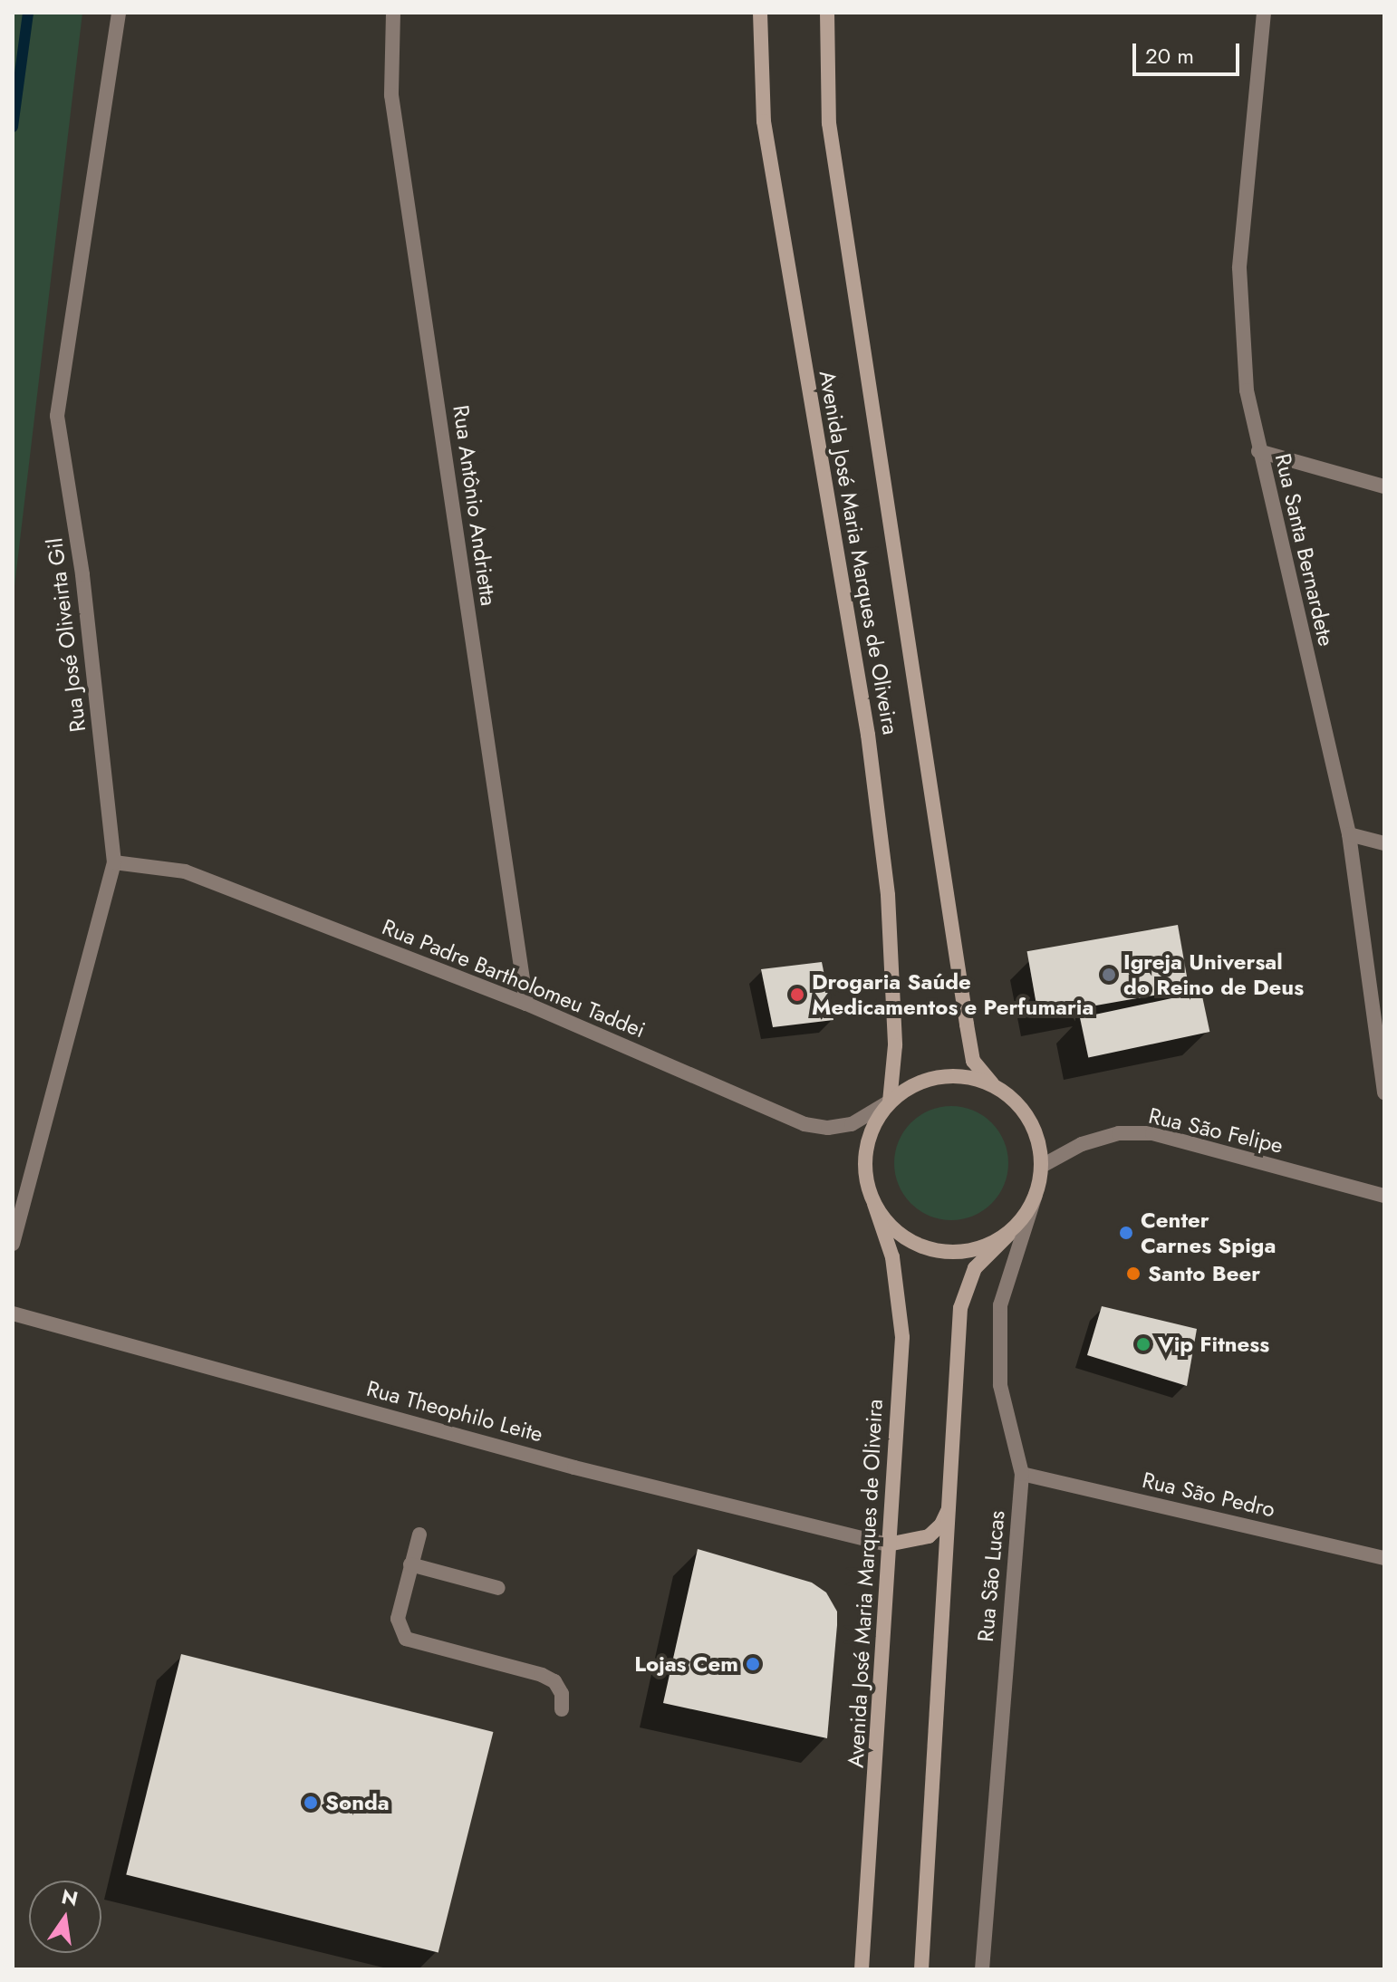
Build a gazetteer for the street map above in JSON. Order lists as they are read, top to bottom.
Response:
{
  "streets": {
    "main road": ["Avenida José Maria Marques de Oliveira"],
    "street": [
      "Rua Antônio Andrietta",
      "Rua Santa Bernardete",
      "Rua José Oliveirta Gil",
      "Rua Padre Bartholomeu Taddei",
      "Rua São Felipe",
      "Rua Theophilo Leite",
      "Rua São Pedro",
      "Rua São Lucas"
    ]
  },
  "crossings": [
    ["Rua Antônio Andrietta", "Rua Padre Bartholomeu Taddei"],
    ["Avenida José Maria Marques de Oliveira", "Rua Padre Bartholomeu Taddei"],
    ["Avenida José Maria Marques de Oliveira", "Rua São Felipe"],
    ["Avenida José Maria Marques de Oliveira", "Rua Theophilo Leite"],
    ["Avenida José Maria Marques de Oliveira", "Rua São Lucas"],
    ["Rua José Oliveirta Gil", "Rua Padre Bartholomeu Taddei"],
    ["Rua Padre Bartholomeu Taddei", "Rua São Felipe"],
    ["Rua Padre Bartholomeu Taddei", "Rua São Lucas"],
    ["Rua São Felipe", "Rua São Lucas"],
    ["Rua São Pedro", "Rua São Lucas"]
  ],
  "places": [
    "Igreja Universal do Reino de Deus",
    "Drogaria Saúde Medicamentos e Perfumaria",
    "Center Carnes Spiga",
    "Santo Beer",
    "Vip Fitness",
    "Lojas Cem",
    "Sonda"
  ],
  "scale_bar": "20 m",
  "north": "top"
}
